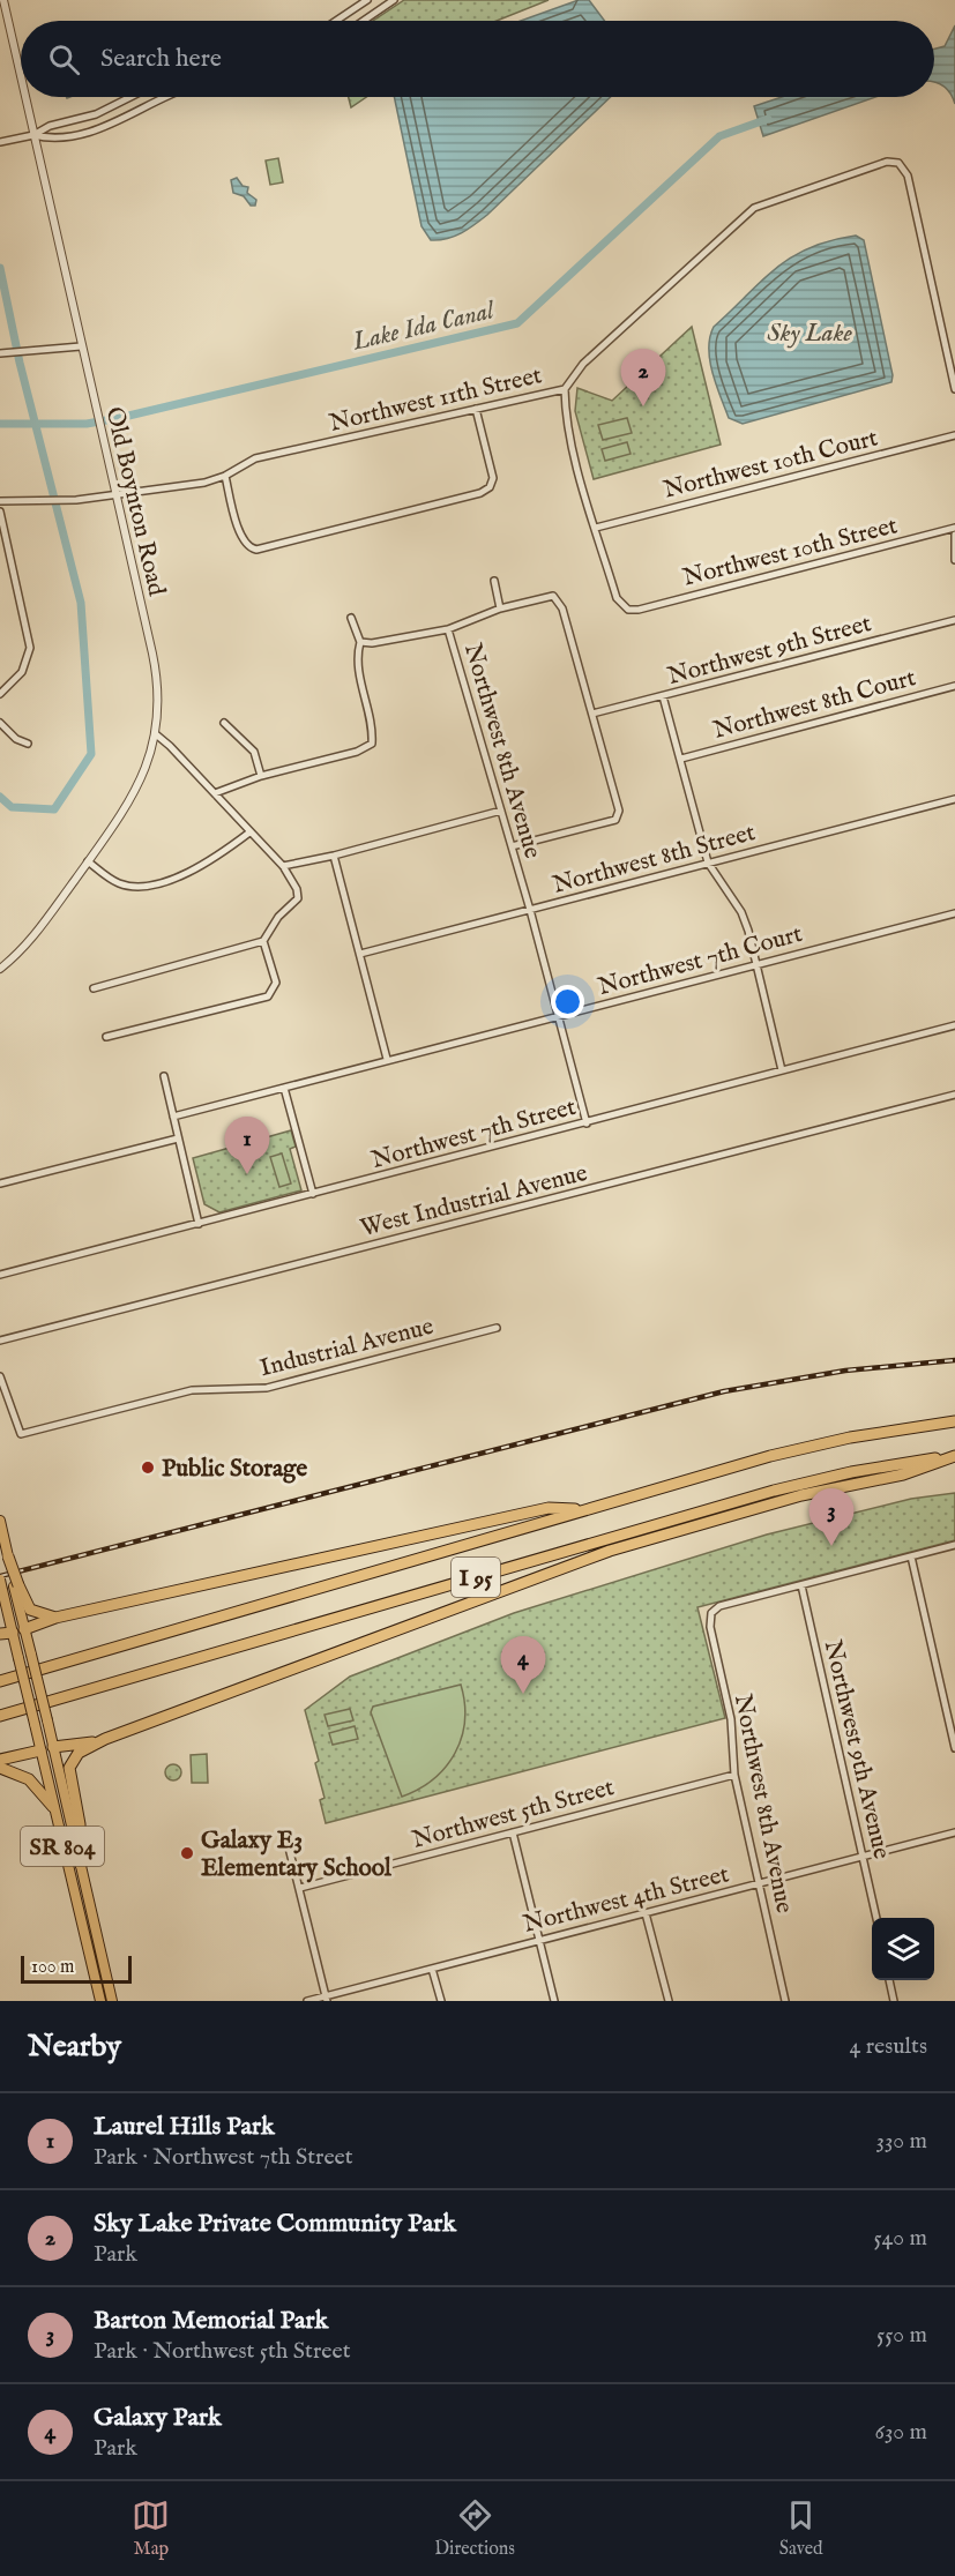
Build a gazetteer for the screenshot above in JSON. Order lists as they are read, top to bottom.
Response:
{
  "streets": {
    "highway": ["I 95"],
    "main road": ["SR 804"],
    "street": [
      "Northwest 11th Street",
      "Northwest 10th Court",
      "Old Boynton Road",
      "Northwest 10th Street",
      "Northwest 9th Street",
      "Northwest 8th Court",
      "Northwest 8th Avenue",
      "Northwest 8th Street",
      "Northwest 7th Court",
      "Northwest 7th Street",
      "West Industrial Avenue",
      "Industrial Avenue",
      "Northwest 9th Avenue",
      "Northwest 5th Street",
      "Northwest 4th Street"
    ]
  },
  "crossings": [
    ["Northwest 11th Street", "Old Boynton Road"],
    ["Northwest 10th Court", "Northwest 10th Street"],
    ["Northwest 8th Avenue", "Northwest 8th Street"],
    ["Northwest 8th Avenue", "Northwest 7th Court"],
    ["Northwest 8th Avenue", "Northwest 7th Street"],
    ["Northwest 8th Avenue", "Northwest 9th Avenue"],
    ["Northwest 8th Avenue", "Northwest 5th Street"],
    ["Northwest 8th Avenue", "Northwest 4th Street"],
    ["Northwest 9th Avenue", "Northwest 4th Street"]
  ],
  "water": ["Lake Ida Canal", "Sky Lake"],
  "places": ["Public Storage", "Galaxy E3 Elementary School"],
  "scale_bar": "100 m",
  "page": {
    "search": "Search here",
    "pins": [
      "2",
      "1",
      "3",
      "4"
    ],
    "scale": "100 m",
    "heading": ["Nearby", "4 results"],
    "list": [
      {
        "mark": "1",
        "name": "Laurel Hills Park",
        "note": "Park · Northwest 7th Street",
        "value": "330 m"
      },
      {
        "mark": "2",
        "name": "Sky Lake Private Community Park",
        "note": "Park",
        "value": "540 m"
      },
      {
        "mark": "3",
        "name": "Barton Memorial Park",
        "note": "Park · Northwest 5th Street",
        "value": "550 m"
      },
      {
        "mark": "4",
        "name": "Galaxy Park",
        "note": "Park",
        "value": "630 m"
      }
    ],
    "nav": ["Map", "Directions", "Saved"]
  }
}
